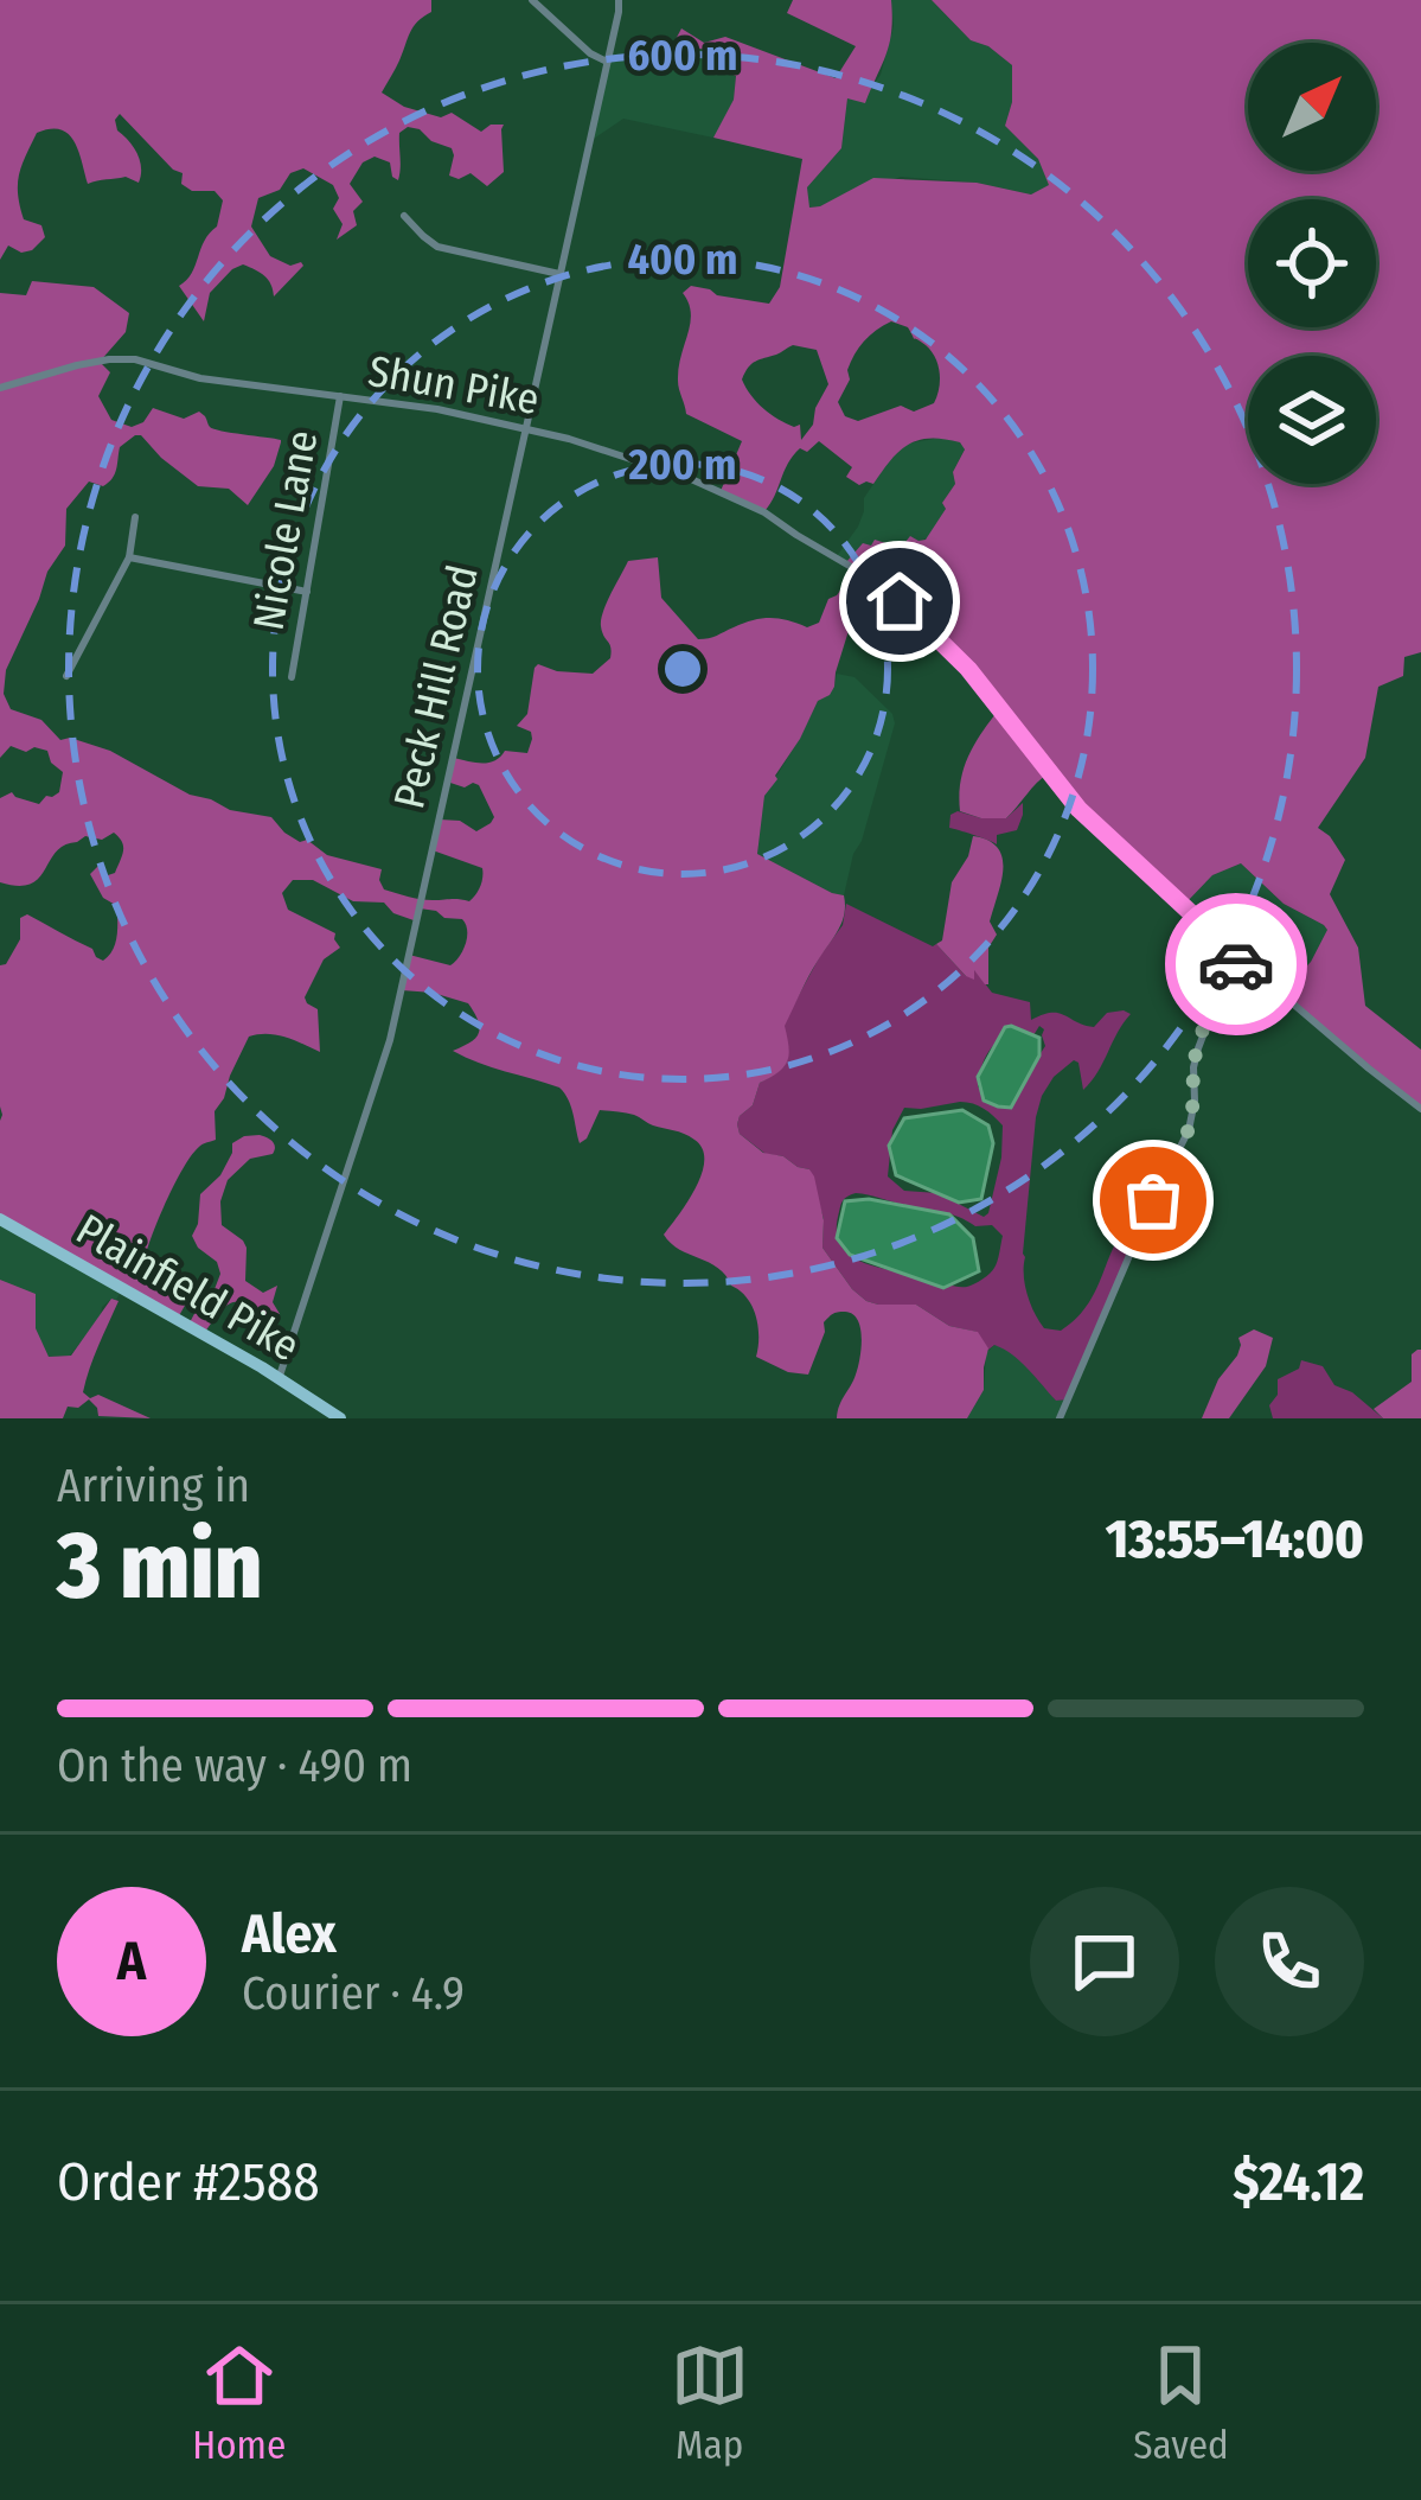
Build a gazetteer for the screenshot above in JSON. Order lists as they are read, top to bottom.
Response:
{
  "streets": {
    "main road": ["Plainfield Pike"],
    "street": ["Shun Pike", "Nicole Lane", "Peck Hill Road"]
  },
  "crossings": [
    ["Shun Pike", "Nicole Lane"],
    ["Shun Pike", "Peck Hill Road"],
    ["Peck Hill Road", "Plainfield Pike"]
  ],
  "north": "top right",
  "page": {
    "heading": ["3 min", "Arriving in", "13:55–14:00"],
    "panel": [
      "Alex",
      "Courier · 4.9",
      "Order #2588",
      "$24.12"
    ],
    "bar": "On the way · 490 m",
    "round": "A",
    "tabs": ["Home", "Map", "Saved"]
  },
  "rings": ["600 m", "400 m", "200 m"]
}
